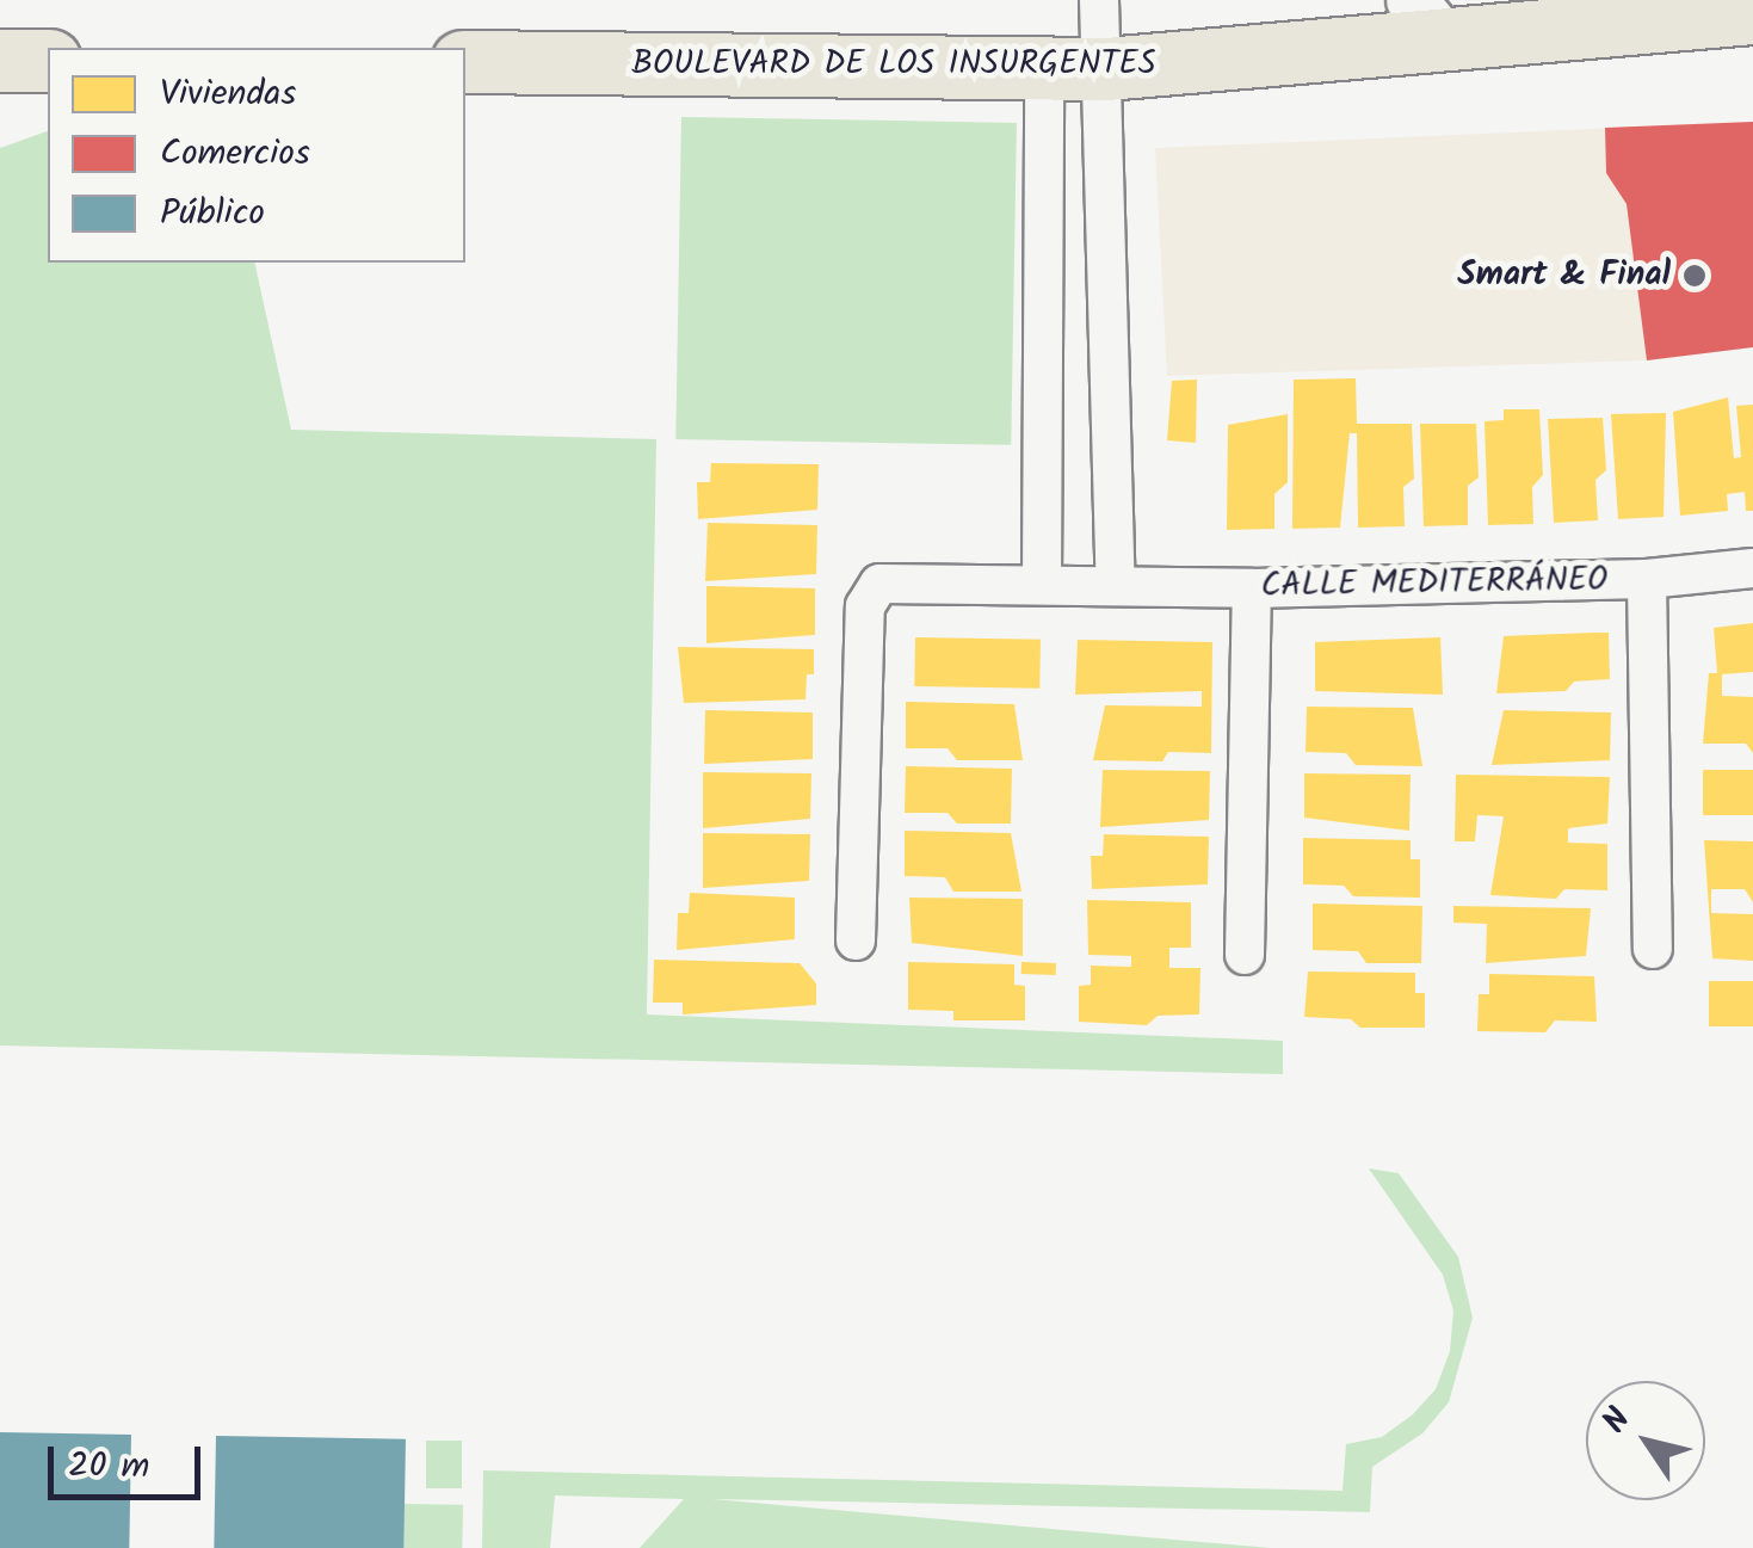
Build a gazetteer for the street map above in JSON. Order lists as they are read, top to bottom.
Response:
{
  "streets": {
    "main road": ["BOULEVARD DE LOS INSURGENTES"],
    "street": ["CALLE MEDITERRÁNEO"]
  },
  "places": ["Smart & Final"],
  "legend": ["Viviendas", "Comercios", "Público"],
  "scale_bar": "20 m",
  "north": "top left"
}
